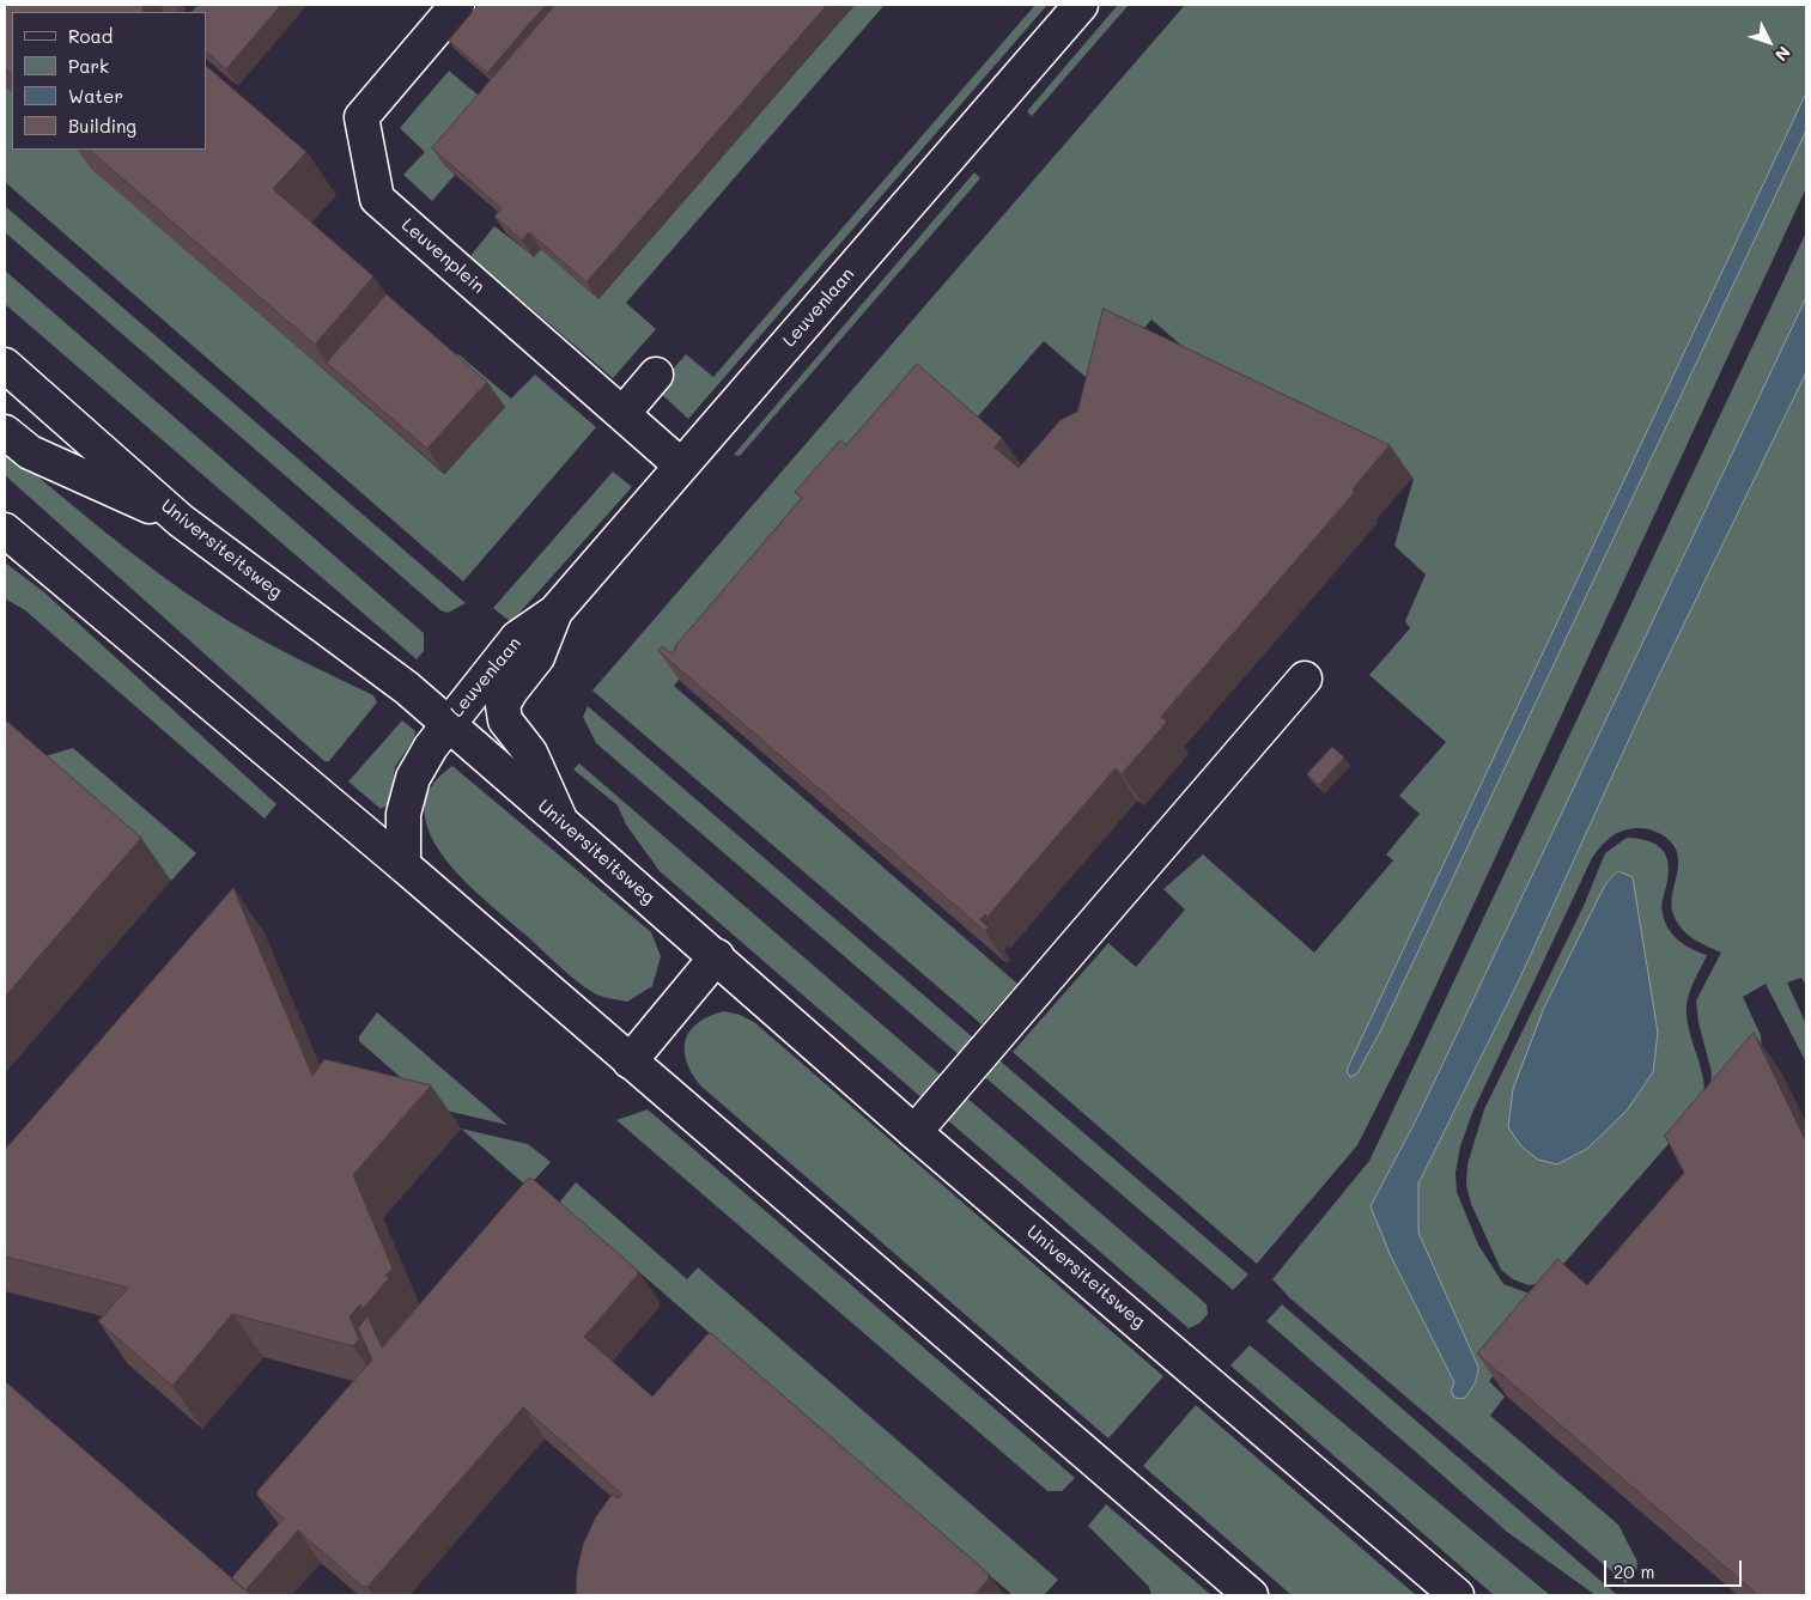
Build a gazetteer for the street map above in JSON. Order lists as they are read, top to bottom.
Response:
{
  "streets": {
    "main road": ["Leuvenplein", "Leuvenlaan", "Universiteitsweg"]
  },
  "crossings": [
    ["Leuvenplein", "Leuvenlaan"],
    ["Leuvenlaan", "Universiteitsweg"]
  ],
  "legend": [
    "Road",
    "Park",
    "Water",
    "Building"
  ],
  "scale_bar": "20 m",
  "north": "bottom right"
}
